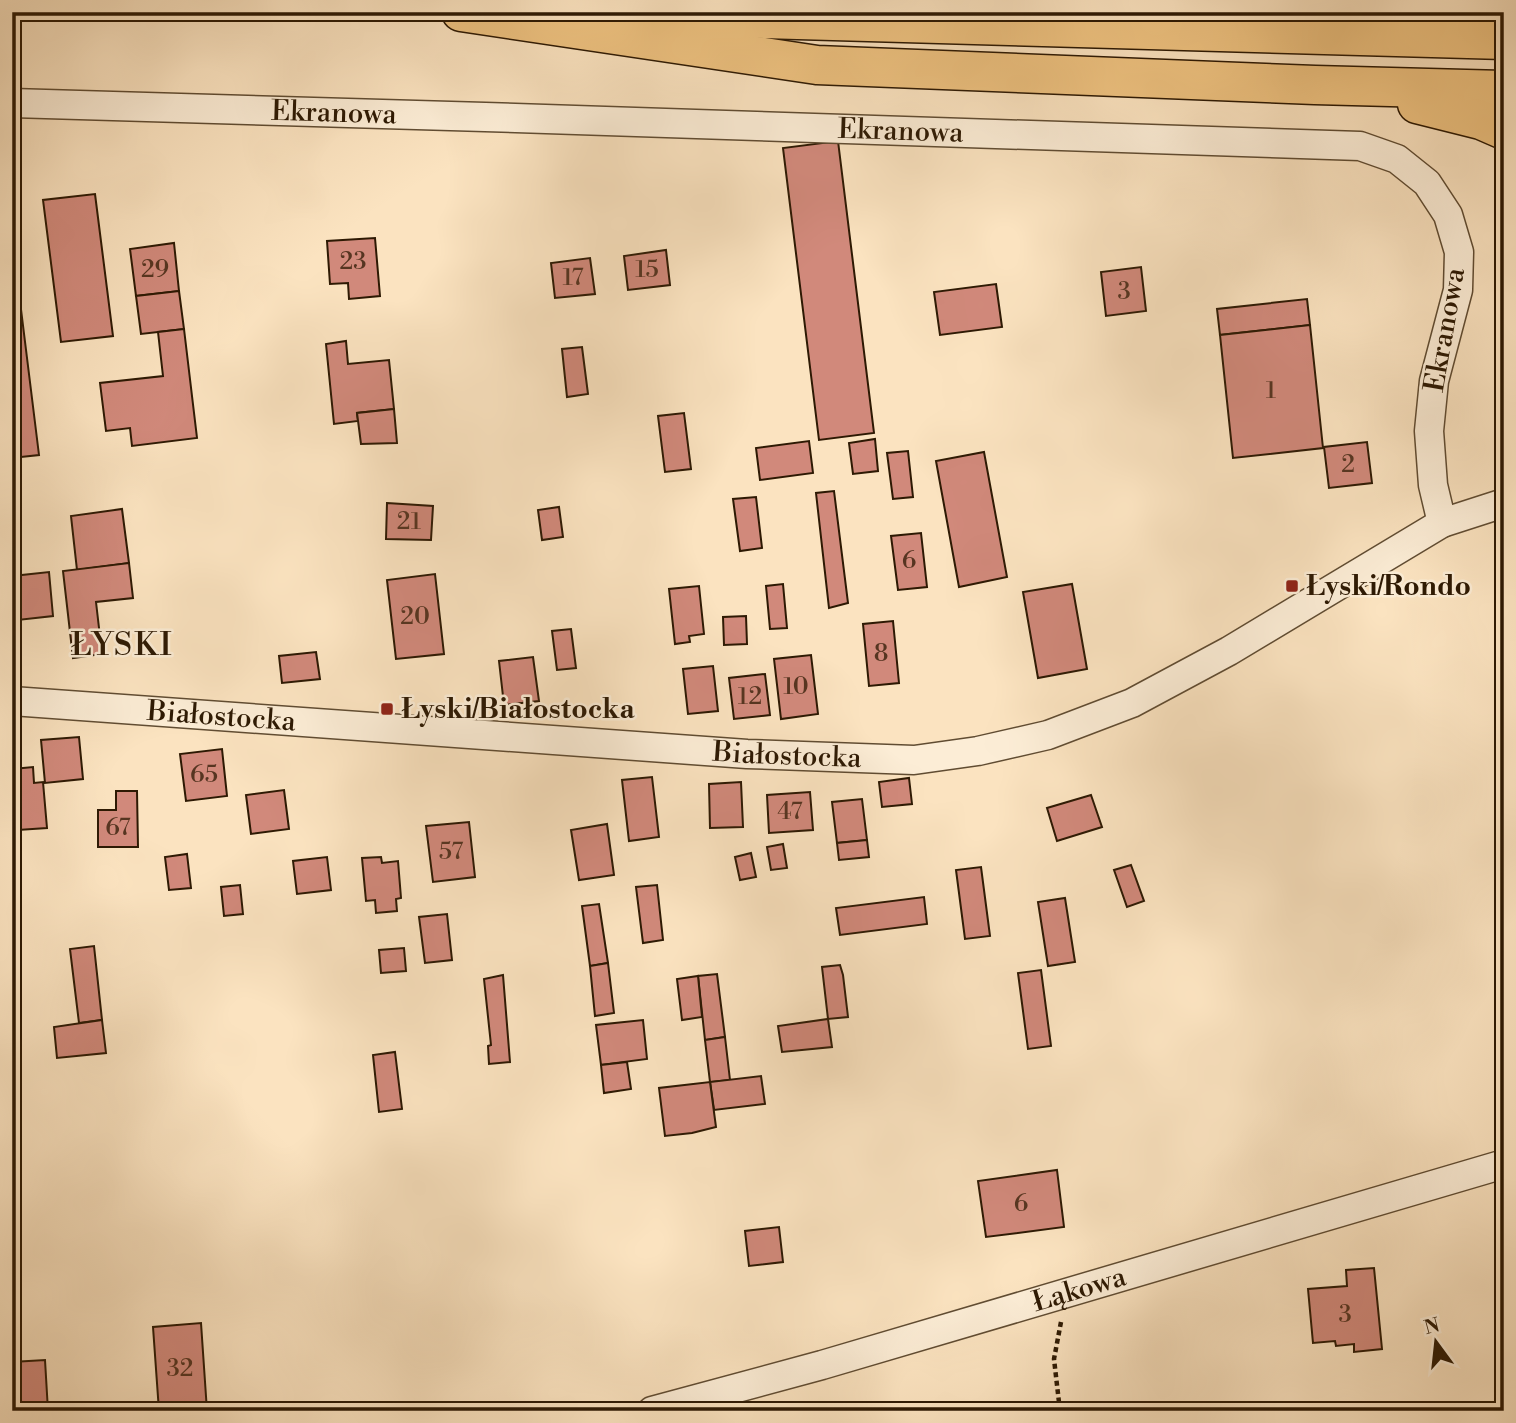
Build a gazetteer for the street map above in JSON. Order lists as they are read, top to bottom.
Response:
{
  "streets": {
    "street": ["Ekranowa", "Białostocka", "Łąkowa"]
  },
  "crossings": [
    ["Ekranowa", "Białostocka"]
  ],
  "districts": ["ŁYSKI"],
  "places": {
    "transit": ["Łyski/Rondo", "Łyski/Białostocka"]
  },
  "house_numbers": [
    "23",
    "29",
    "15",
    "17",
    "3",
    "1",
    "2",
    "21",
    "6",
    "20",
    "8",
    "10",
    "12",
    "65",
    "47",
    "67",
    "57",
    "6",
    "3",
    "32"
  ],
  "north": "top"
}
